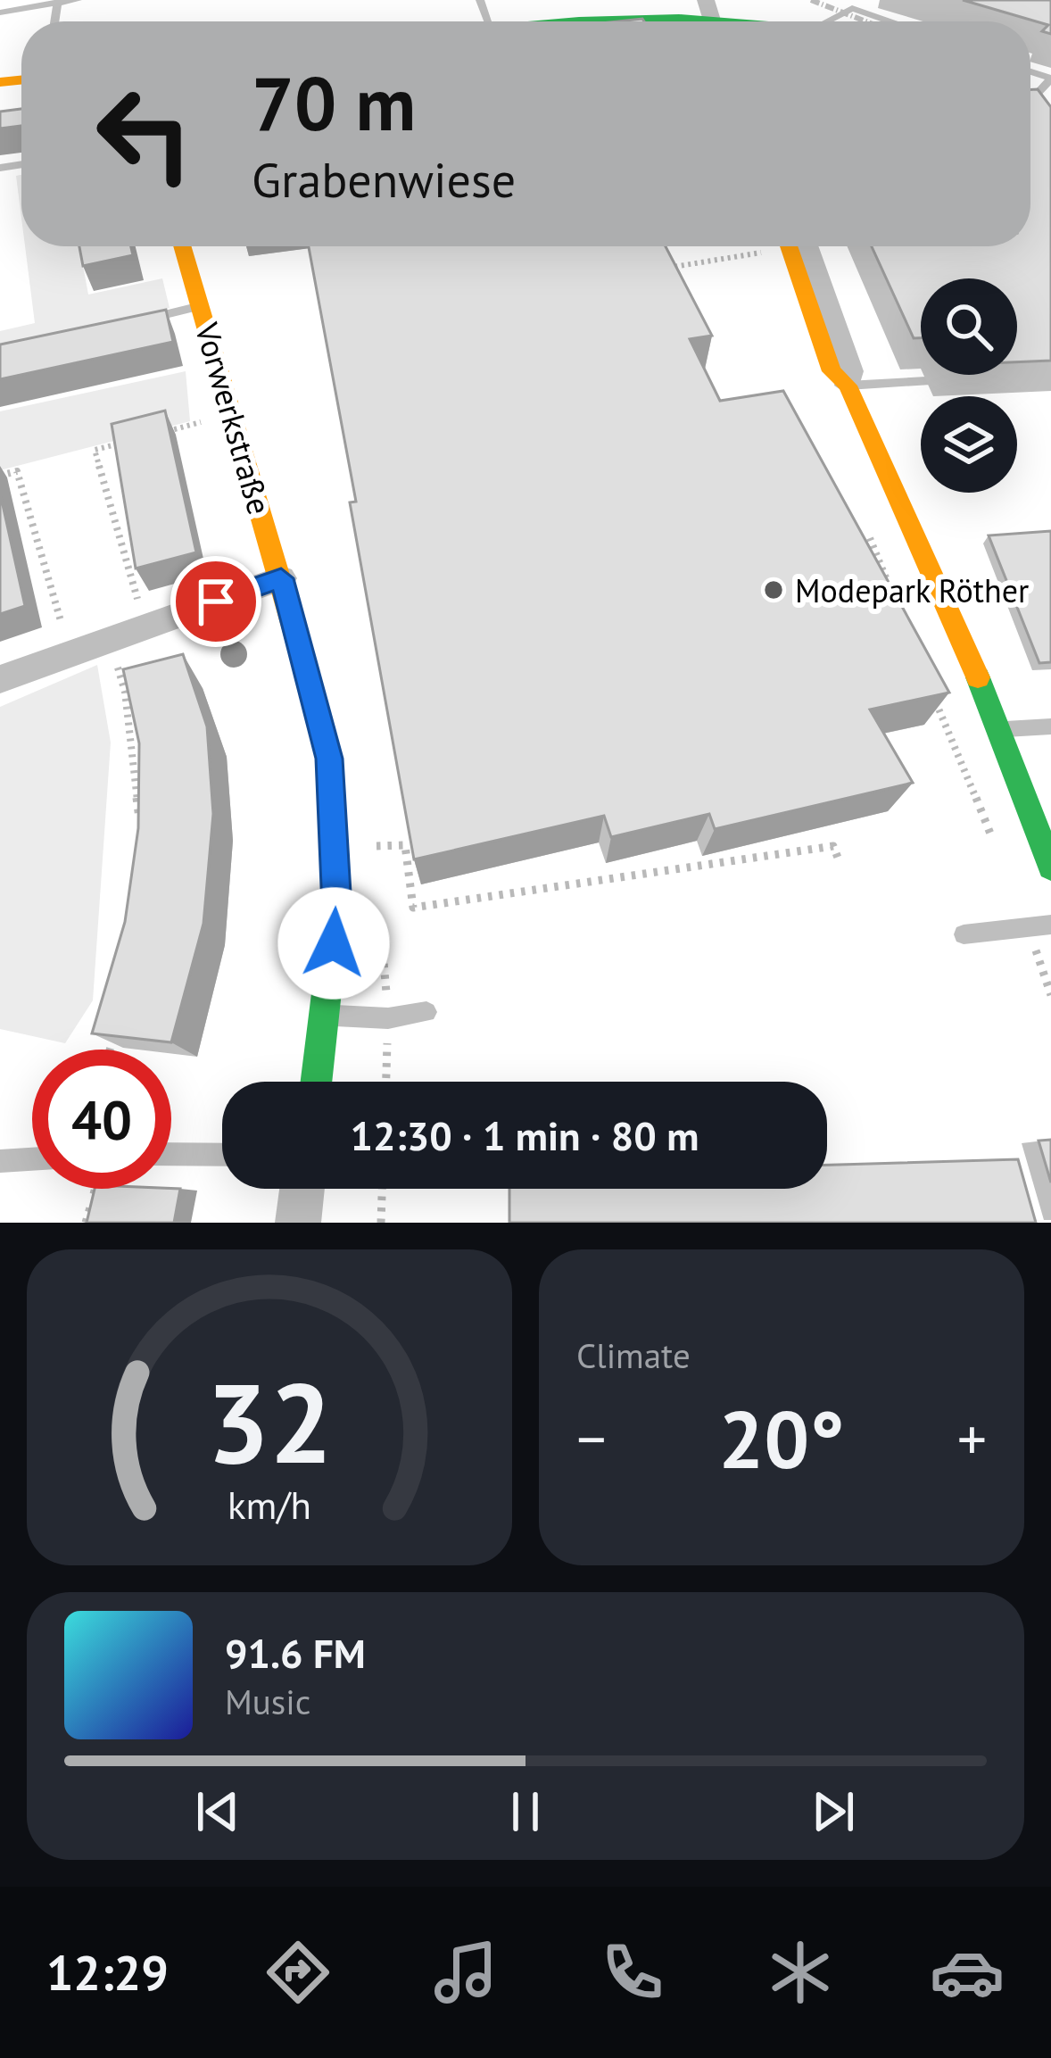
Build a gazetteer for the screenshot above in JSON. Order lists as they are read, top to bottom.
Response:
{
  "streets": {
    "street": ["Vorwerkstraße"]
  },
  "places": ["Modepark Röther"],
  "page": {
    "turn": ["70 m", "Grabenwiese"],
    "limit": "40",
    "trip": "12:30 · 1 min · 80 m",
    "tile": "Climate",
    "heat": ["−", "20°", "+"],
    "song": ["91.6 FM", "Music"],
    "tabs": "12:29",
    "gauge": ["32", "km/h"]
  }
}
